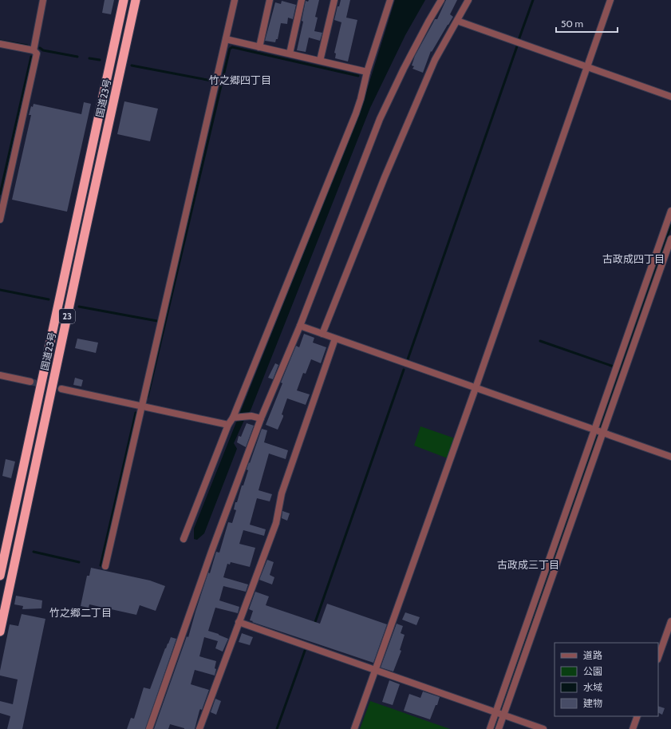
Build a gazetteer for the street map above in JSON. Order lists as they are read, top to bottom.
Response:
{
  "streets": {
    "highway": ["国道23号", "23"]
  },
  "districts": [
    "竹之郷四丁目",
    "古政成四丁目",
    "古政成三丁目",
    "竹之郷二丁目"
  ],
  "legend": [
    "道路",
    "公園",
    "水域",
    "建物"
  ],
  "scale_bar": "50 m"
}
